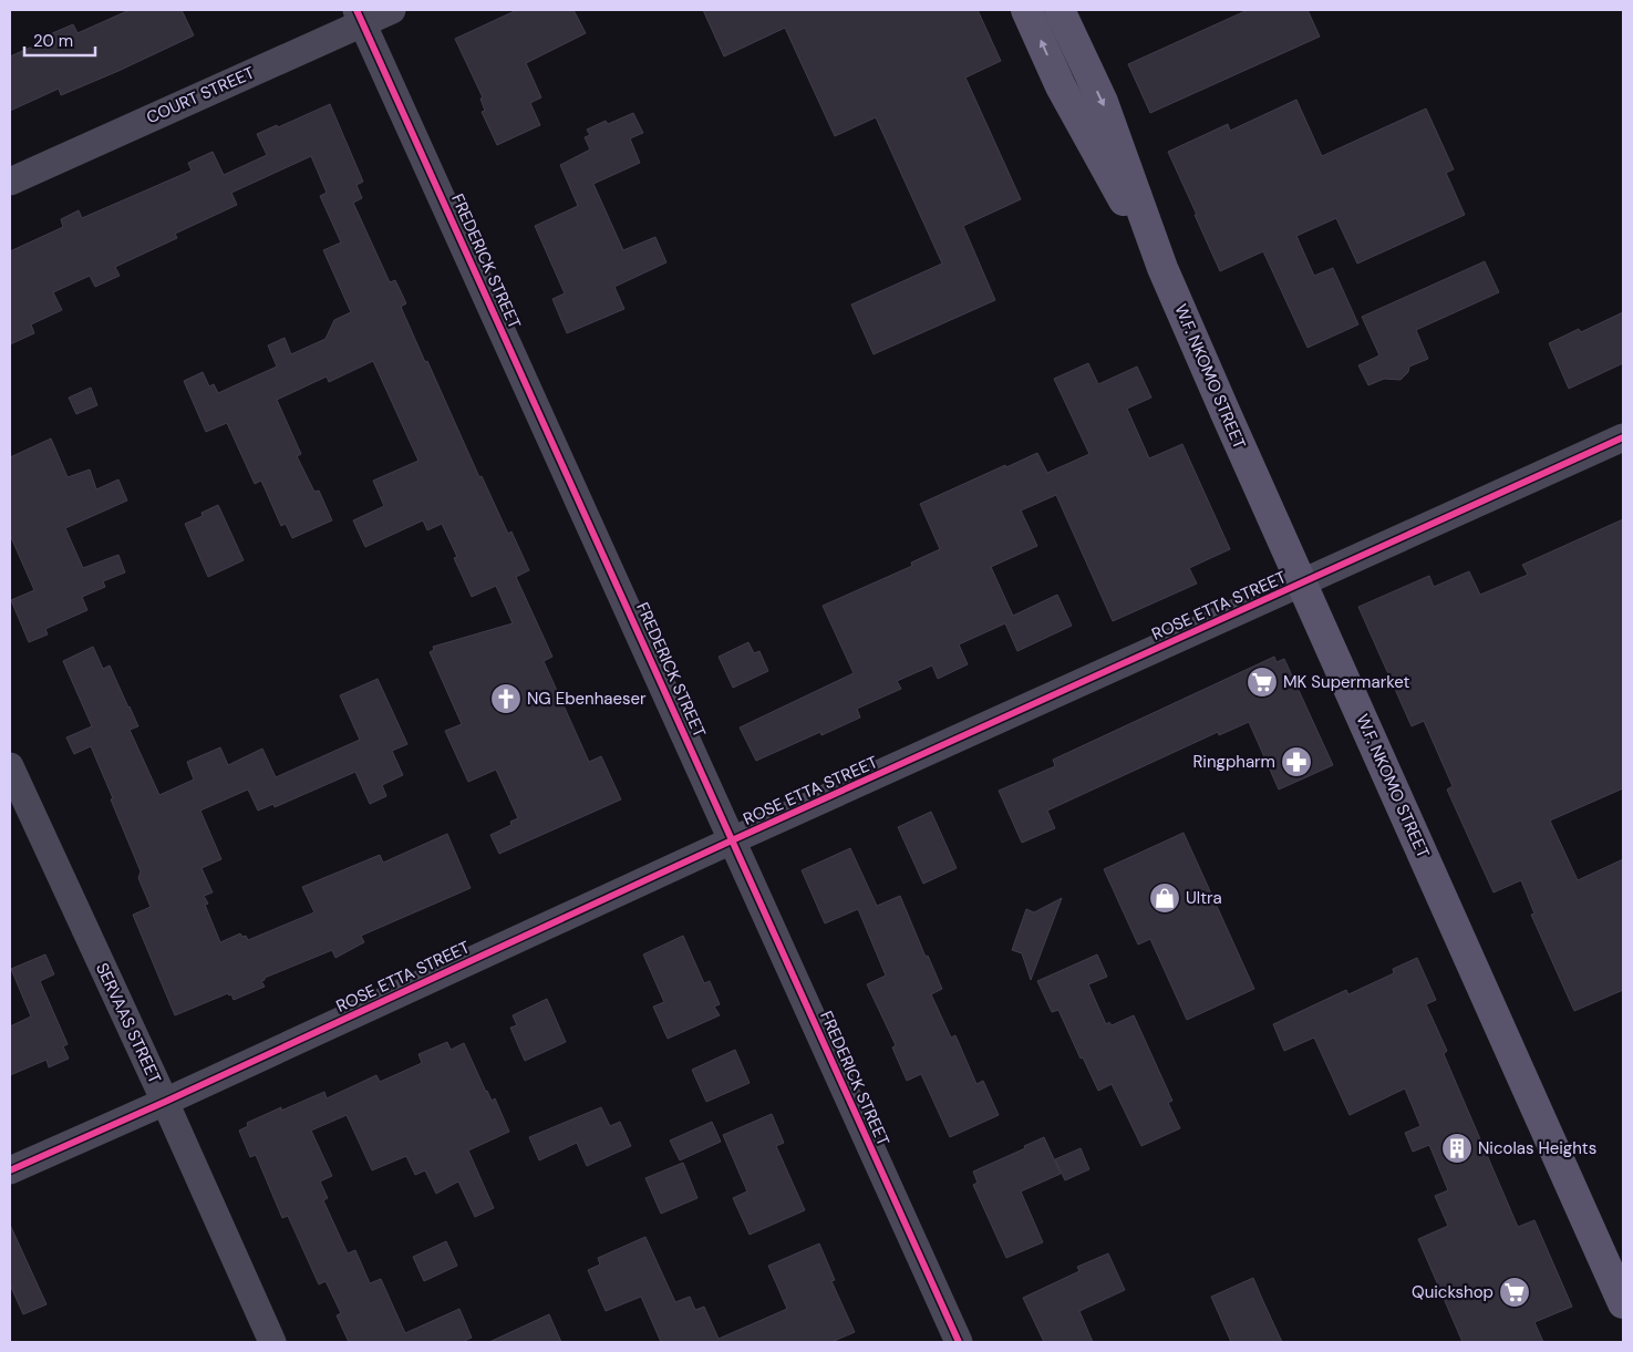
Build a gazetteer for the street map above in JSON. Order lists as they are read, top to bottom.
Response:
{
  "streets": {
    "main road": ["W.F. NKOMO STREET"],
    "street": [
      "COURT STREET",
      "FREDERICK STREET",
      "ROSE ETTA STREET",
      "SERVAAS STREET"
    ]
  },
  "crossings": [
    ["COURT STREET", "FREDERICK STREET"],
    ["FREDERICK STREET", "ROSE ETTA STREET"],
    ["W.F. NKOMO STREET", "ROSE ETTA STREET"],
    ["ROSE ETTA STREET", "SERVAAS STREET"]
  ],
  "places": {
    "supermarket": ["MK Supermarket", "Quickshop"],
    "church": ["NG Ebenhaeser"],
    "pharmacy": ["Ringpharm"],
    "shop": ["Ultra"],
    "building": ["Nicolas Heights"]
  },
  "scale_bar": "20 m"
}
